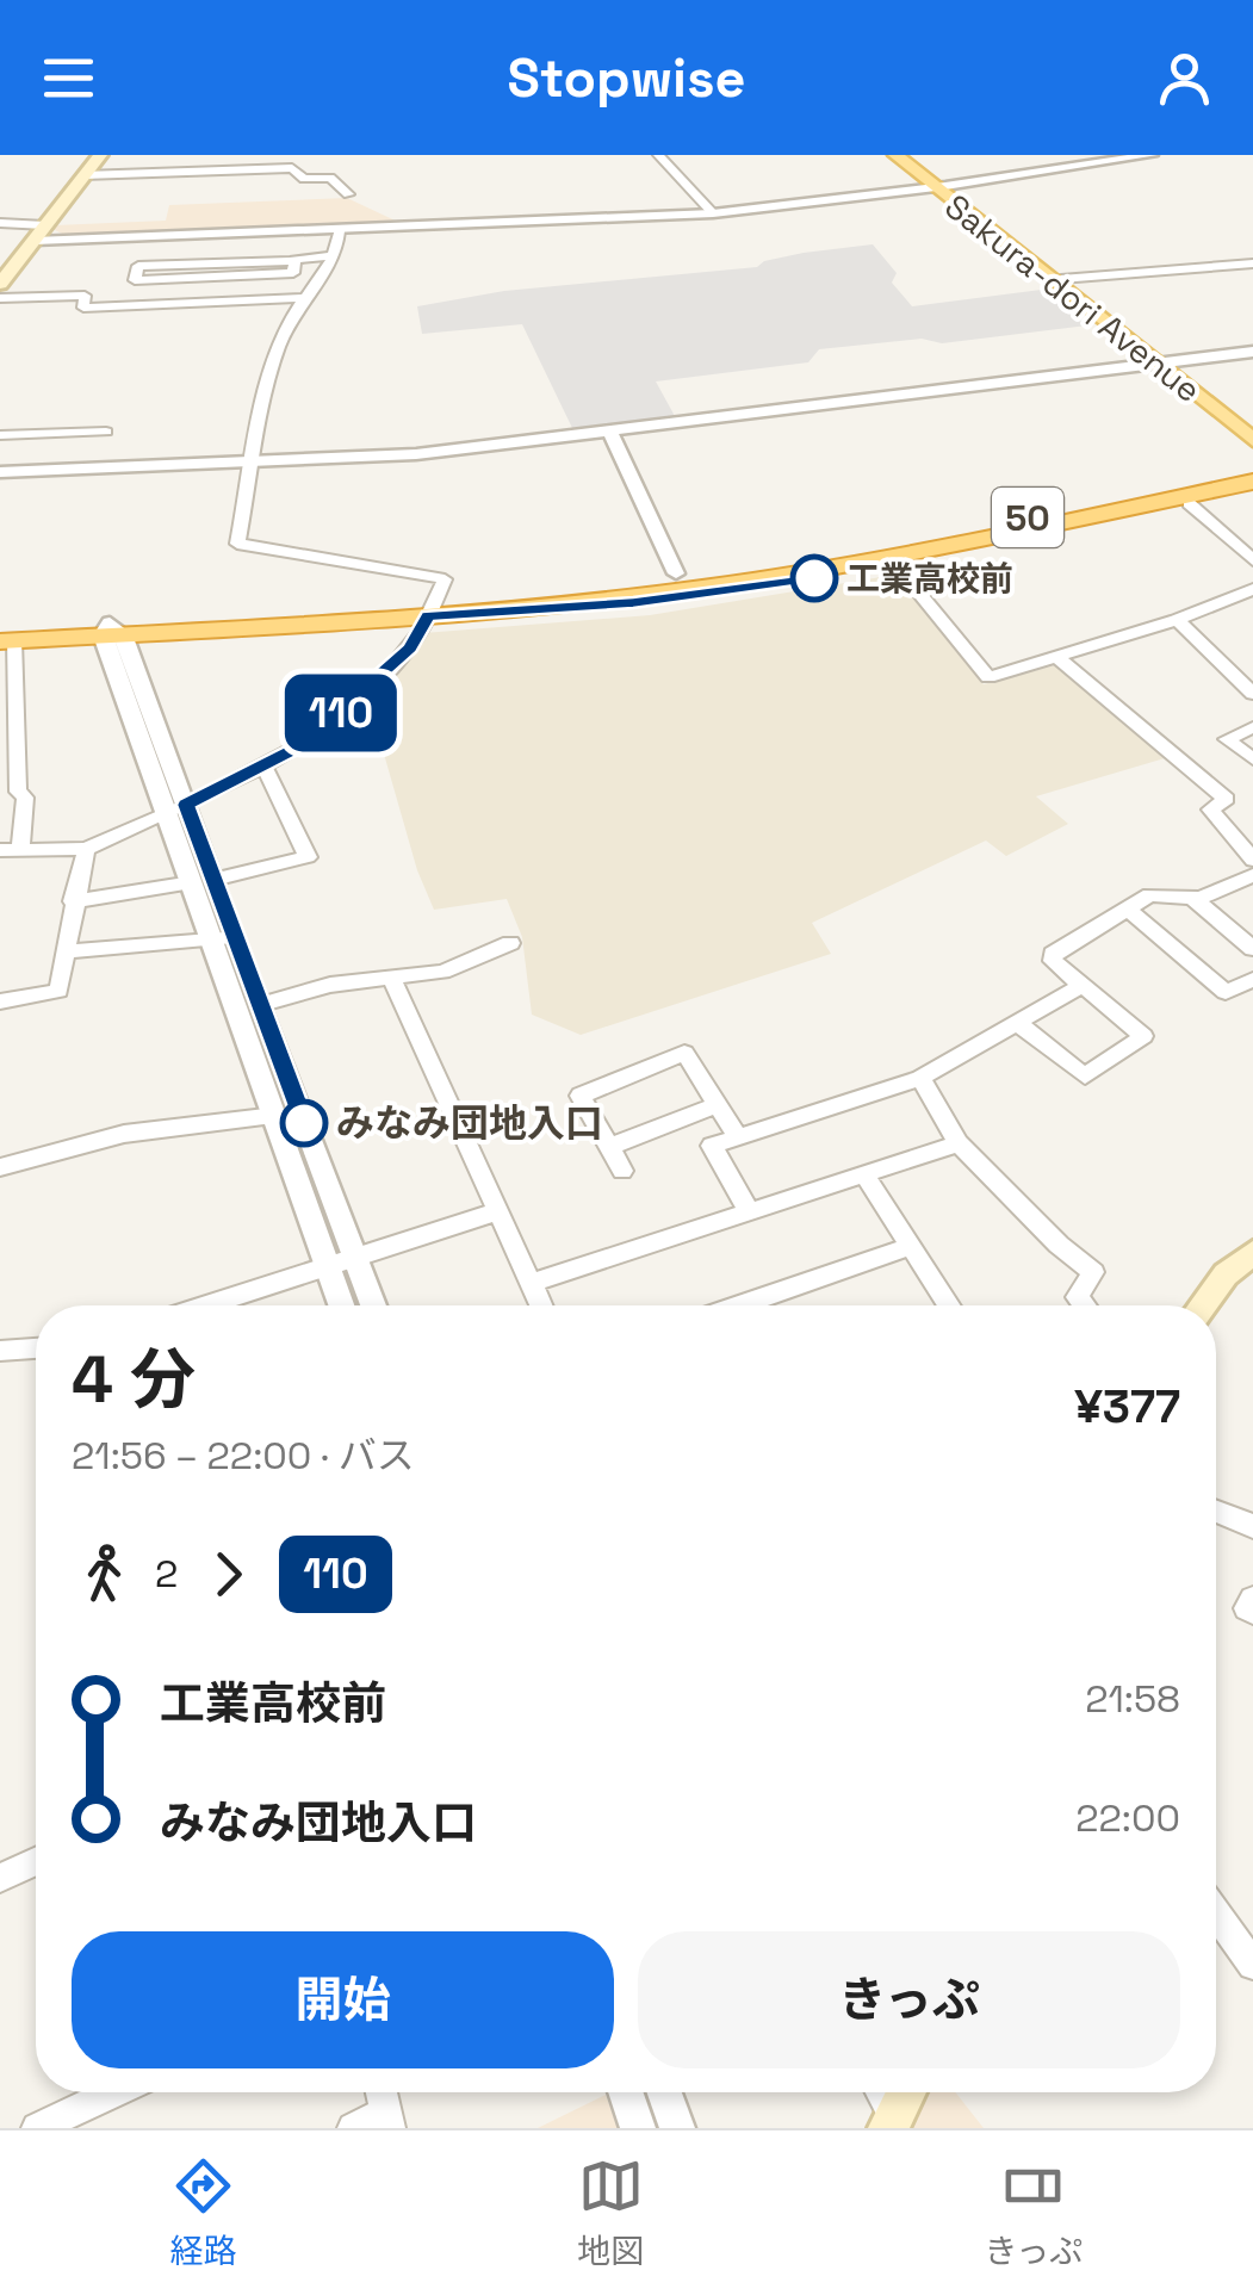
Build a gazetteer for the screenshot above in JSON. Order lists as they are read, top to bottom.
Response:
{
  "streets": {
    "highway": ["50"],
    "main road": ["Sakura-dori Avenue"]
  },
  "places": ["工業高校前", "みなみ団地入口"],
  "lines": ["bus line 110"],
  "page": {
    "header": "Stopwise",
    "on_map": "110",
    "heading": ["4 分", "21:56 – 22:00 · バス", "¥377"],
    "legs": ["2", "110"],
    "list": [
      {
        "name": "工業高校前",
        "value": "21:58"
      },
      {
        "name": "みなみ団地入口",
        "value": "22:00"
      }
    ],
    "buttons": ["開始", "きっぷ"],
    "tabs": ["経路", "地図", "きっぷ"]
  }
}
